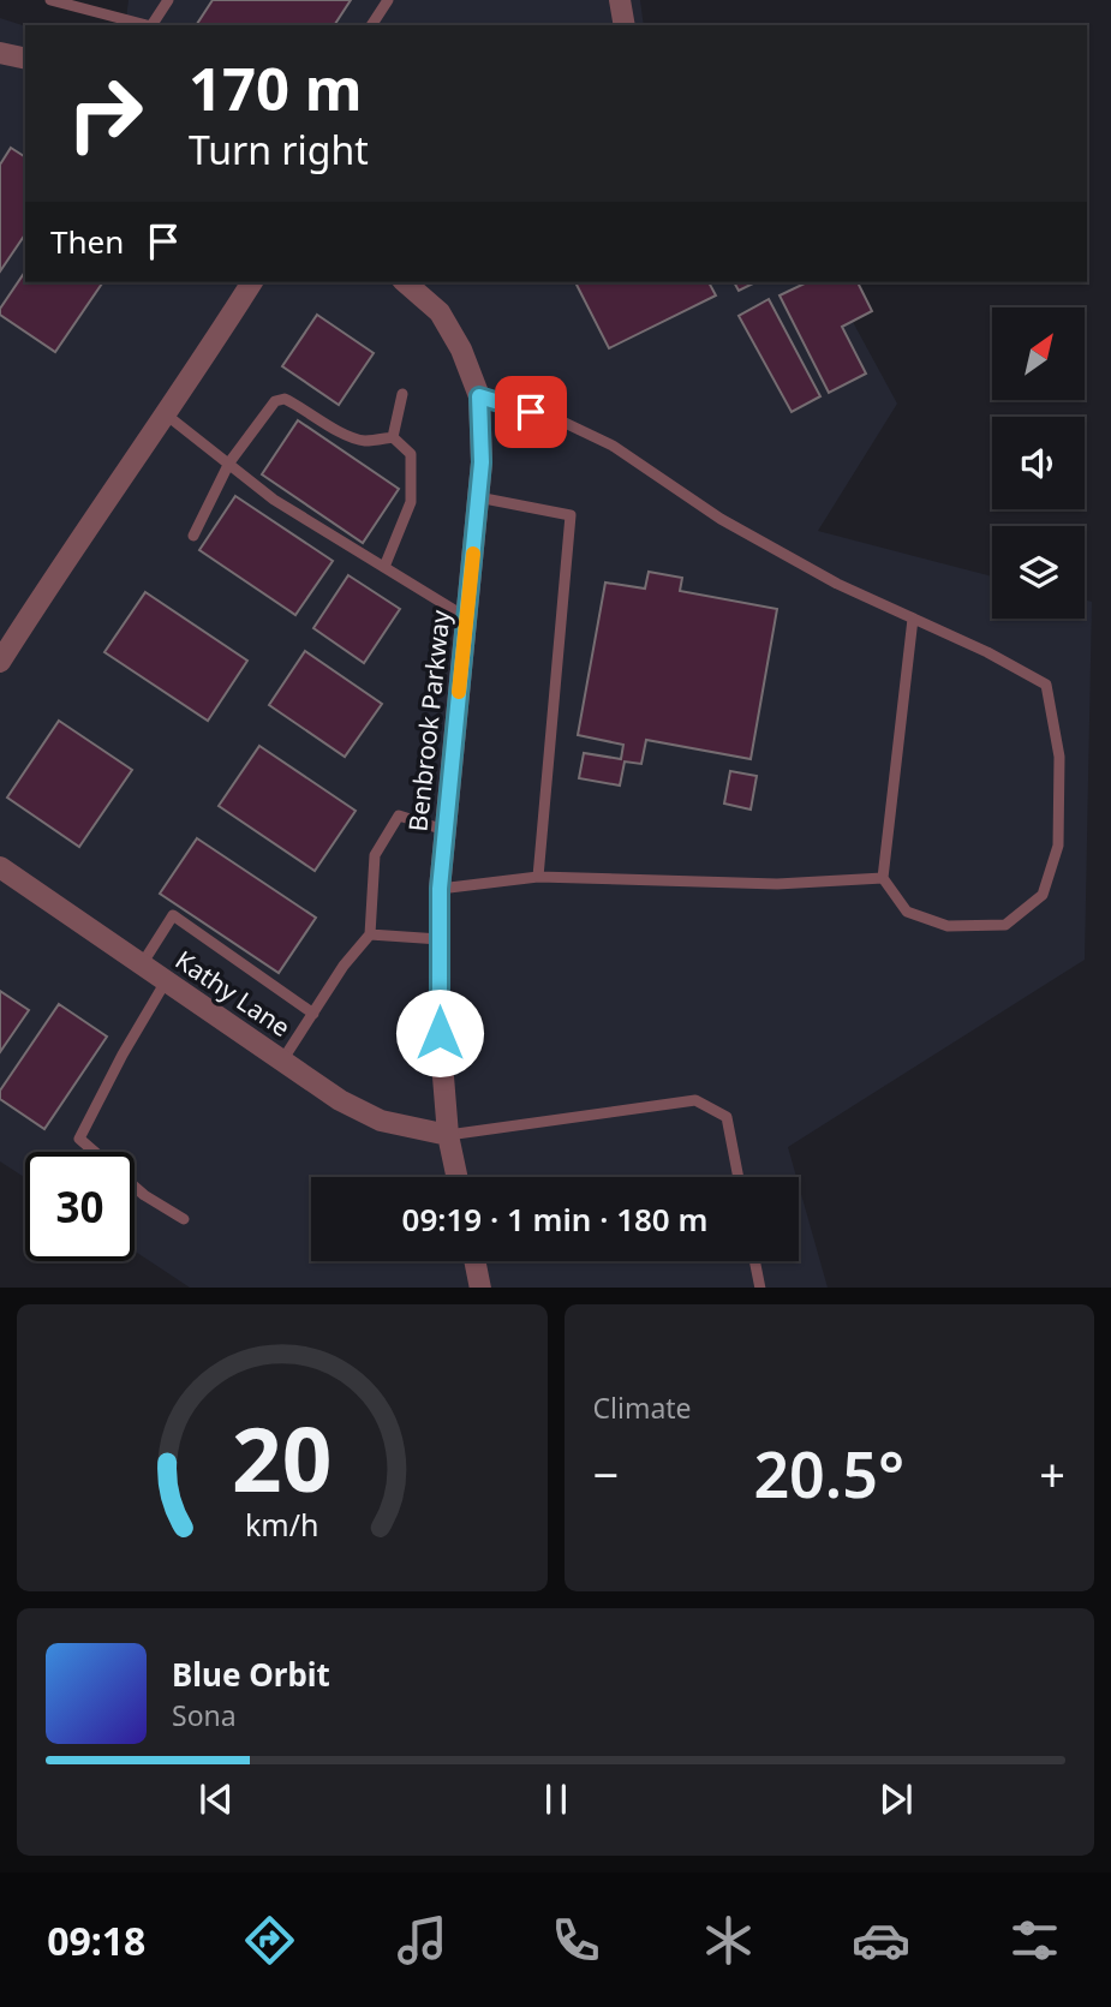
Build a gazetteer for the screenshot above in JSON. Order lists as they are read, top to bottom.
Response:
{
  "streets": {
    "street": ["Benbrook Parkway", "Kathy Lane"]
  },
  "crossings": [
    ["Benbrook Parkway", "Kathy Lane"]
  ],
  "north": "top right",
  "page": {
    "turn": ["170 m", "Turn right"],
    "then": "Then",
    "limit": "30",
    "trip": "09:19 · 1 min · 180 m",
    "tile": "Climate",
    "heat": ["−", "20.5°", "+"],
    "song": ["Blue Orbit", "Sona"],
    "tabs": "09:18",
    "gauge": ["20", "km/h"]
  }
}
